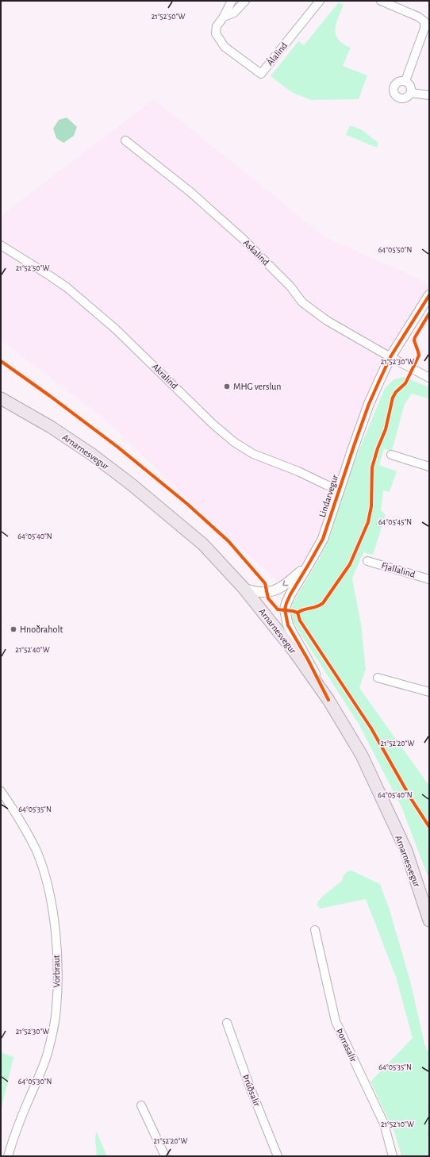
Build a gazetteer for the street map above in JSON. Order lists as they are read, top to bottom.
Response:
{
  "streets": {
    "main road": ["Arnarnesvegur"],
    "street": [
      "Álalind",
      "Askalind",
      "Akralind",
      "Lindarvegur",
      "Fjallalind",
      "Vorbraut",
      "Þorrasalir",
      "Þrúðsalir"
    ]
  },
  "crossings": [
    ["Askalind", "Lindarvegur"],
    ["Akralind", "Lindarvegur"],
    ["Arnarnesvegur", "Lindarvegur"]
  ],
  "places": ["MHG verslun", "Hnoðraholt"],
  "coordinates": [
    "21°52'50\"W",
    "64°05'50\"N",
    "21°52'30\"W",
    "64°05'45\"N",
    "64°05'40\"N",
    "21°52'40\"W",
    "21°52'20\"W",
    "64°05'35\"N",
    "64°05'30\"N",
    "21°52'10\"W"
  ]
}
